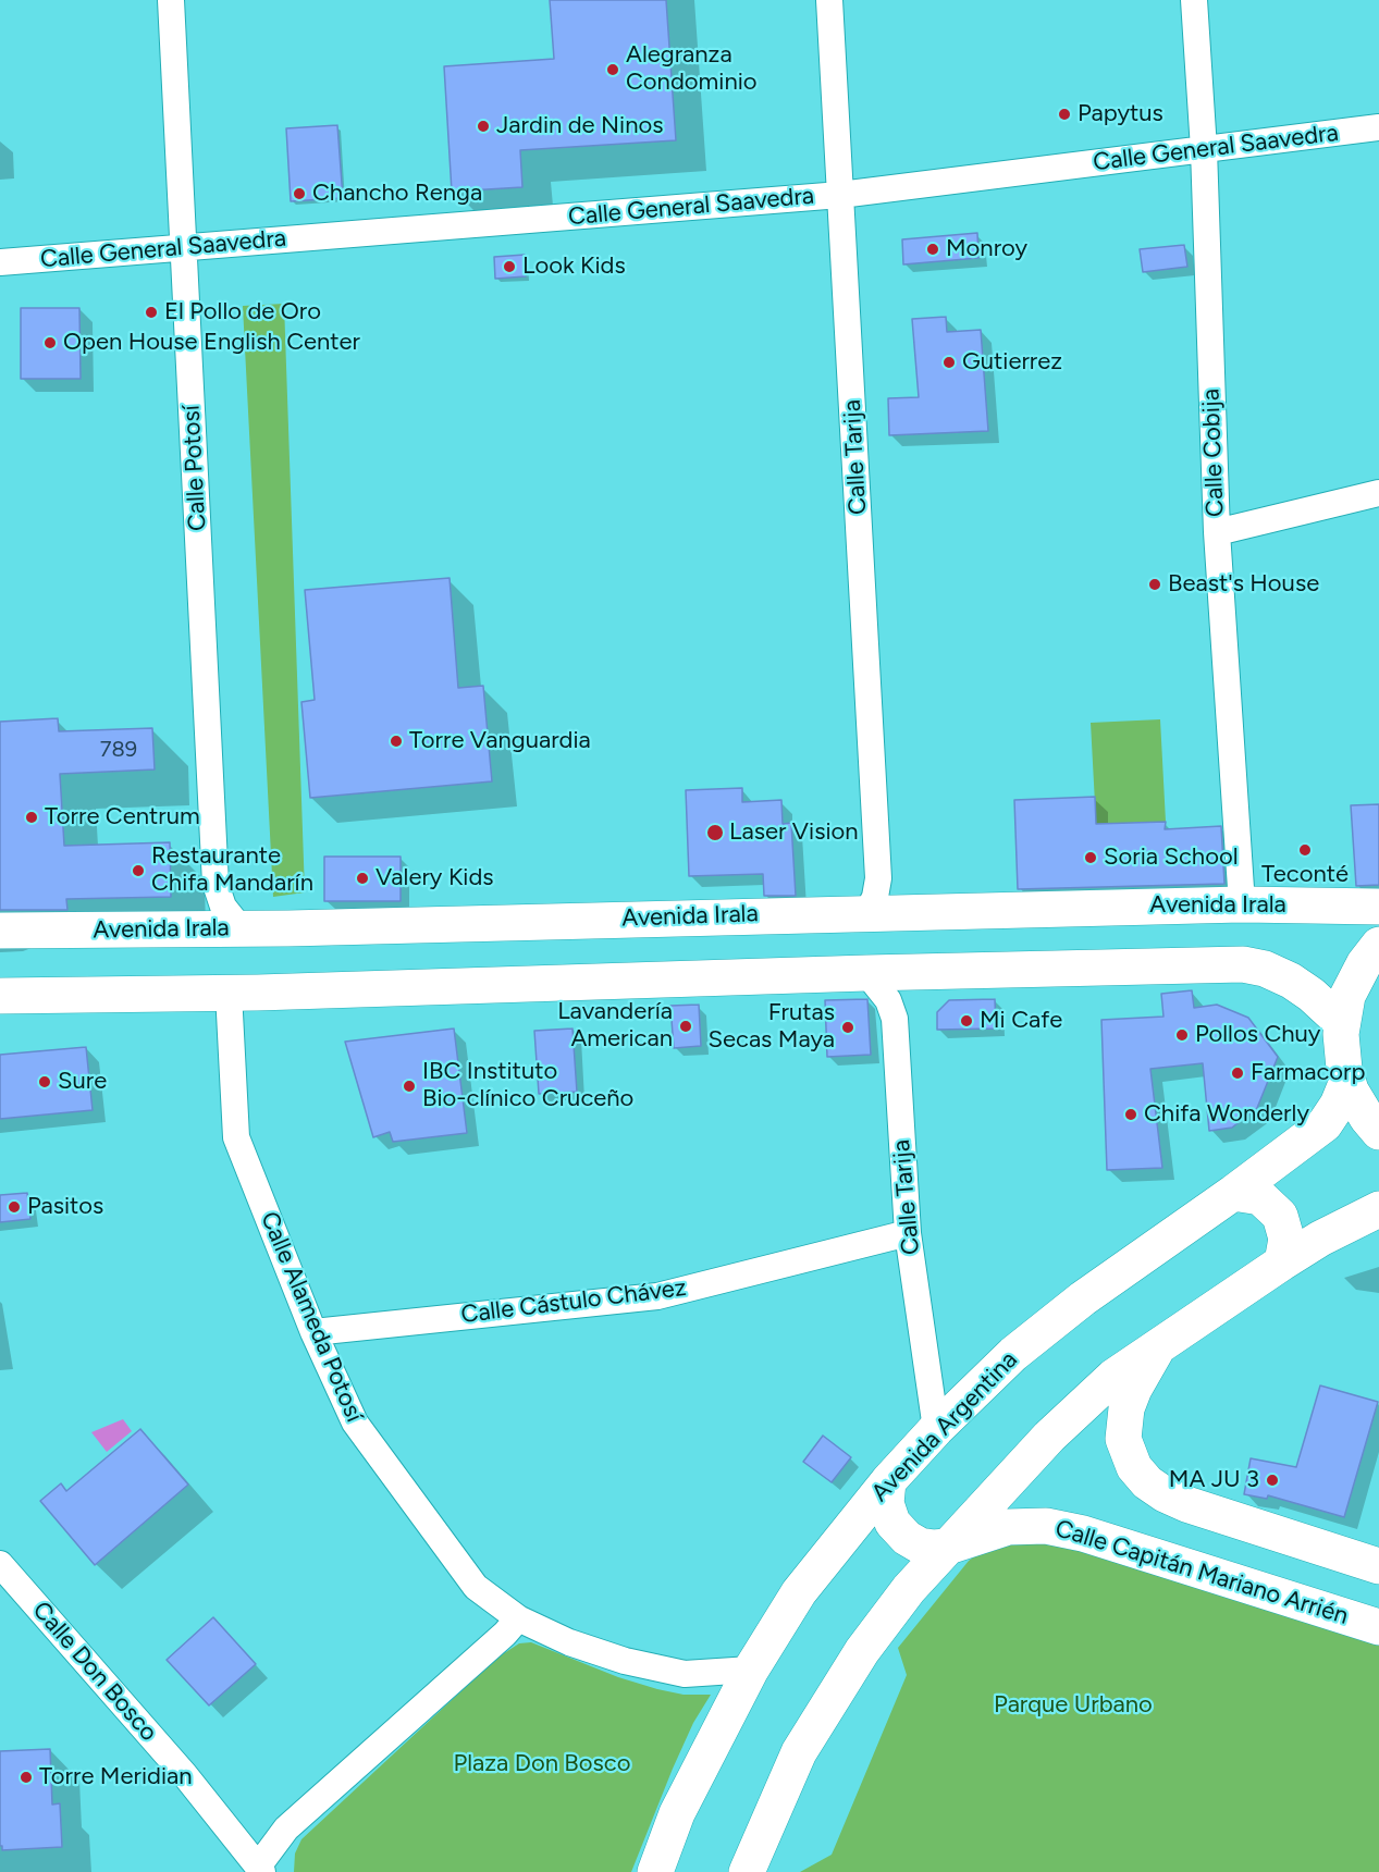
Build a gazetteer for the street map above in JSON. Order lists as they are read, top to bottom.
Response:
{
  "streets": {
    "main road": ["Avenida Irala", "Avenida Argentina", "Calle Capitán Mariano Arrién"],
    "street": [
      "Calle General Saavedra",
      "Calle Cobija",
      "Calle Tarija",
      "Calle Potosí",
      "Calle Cástulo Chávez",
      "Calle Alameda Potosí",
      "Calle Don Bosco"
    ]
  },
  "crossings": [
    ["Calle General Saavedra", "Calle Cobija"],
    ["Calle General Saavedra", "Calle Tarija"],
    ["Calle General Saavedra", "Calle Potosí"],
    ["Calle Cobija", "Avenida Irala"],
    ["Calle Tarija", "Avenida Irala"],
    ["Calle Tarija", "Calle Cástulo Chávez"],
    ["Calle Tarija", "Avenida Argentina"],
    ["Calle Potosí", "Avenida Irala"],
    ["Calle Cástulo Chávez", "Calle Alameda Potosí"],
    ["Calle Alameda Potosí", "Avenida Argentina"]
  ],
  "parks": ["Parque Urbano", "Plaza Don Bosco"],
  "places": [
    "Alegranza Condominio",
    "Papytus",
    "Jardin de Ninos",
    "Chancho Renga",
    "Monroy",
    "Look Kids",
    "El Pollo de Oro",
    "Open House English Center",
    "Gutierrez",
    "Beast's House",
    "Torre Vanguardia",
    "Torre Centrum",
    "Laser Vision",
    "Teconté",
    "Soria School",
    "Restaurante Chifa Mandarín",
    "Valery Kids",
    "Mi Cafe",
    "Lavandería American",
    "Frutas Secas Maya",
    "Pollos Chuy",
    "Farmacorp",
    "Sure",
    "IBC Instituto Bio-clínico Cruceño",
    "Chifa Wonderly",
    "Pasitos",
    "MA JU 3",
    "Torre Meridian"
  ],
  "house_numbers": ["789"]
}
